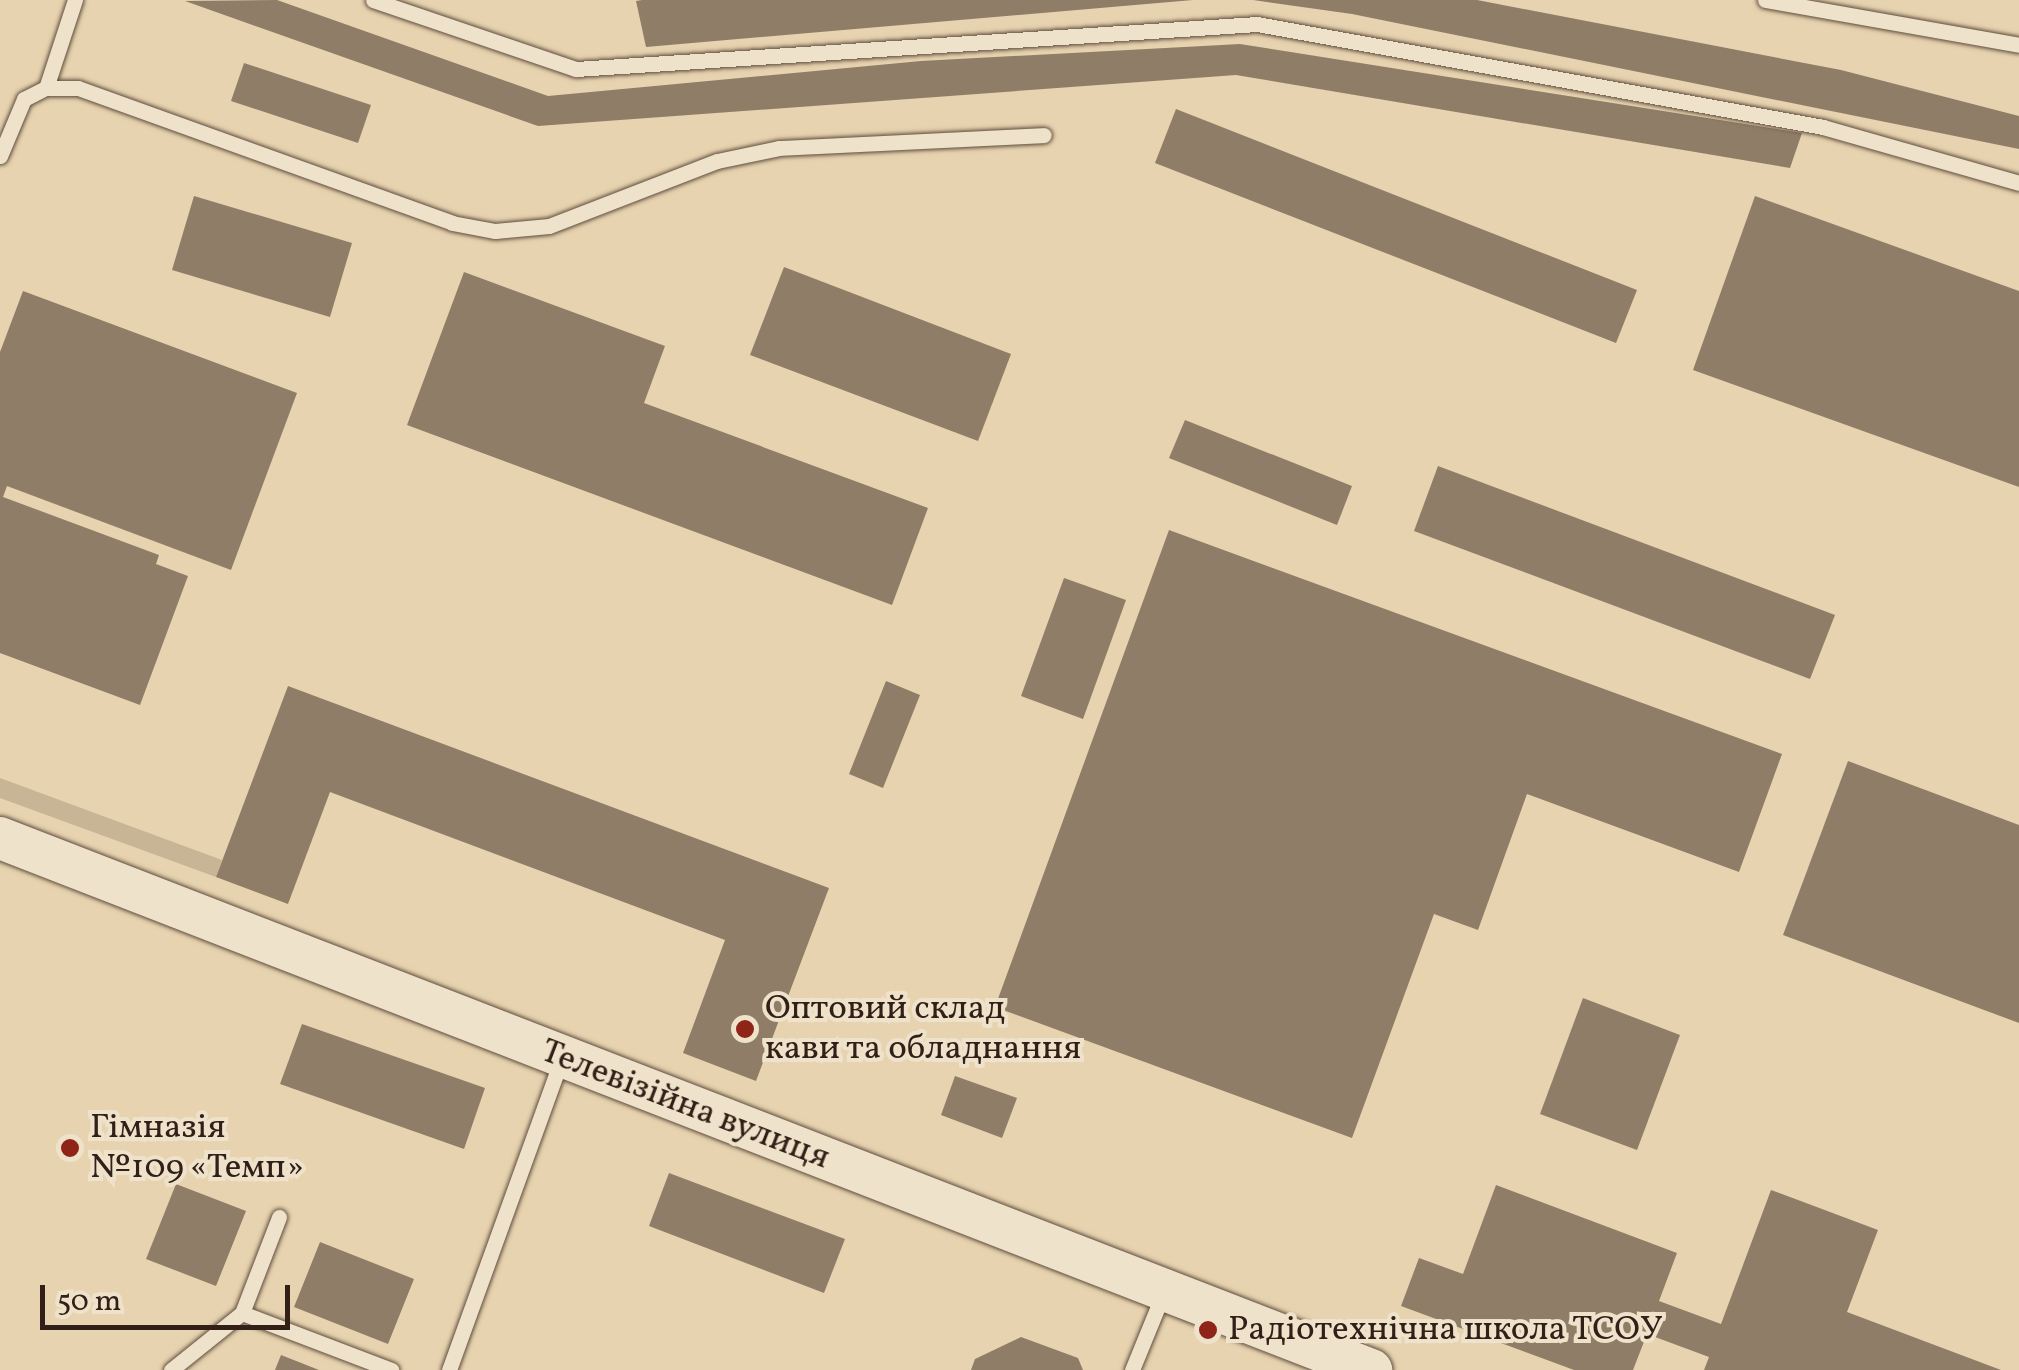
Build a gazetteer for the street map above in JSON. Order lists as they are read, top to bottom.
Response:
{
  "streets": {
    "street": ["Телевізійна вулиця"]
  },
  "places": ["Оптовий склад кави та обладнання", "Гімназія №109 «Темп»", "Радіотехнічна школа ТСОУ"],
  "scale_bar": "50 m"
}
